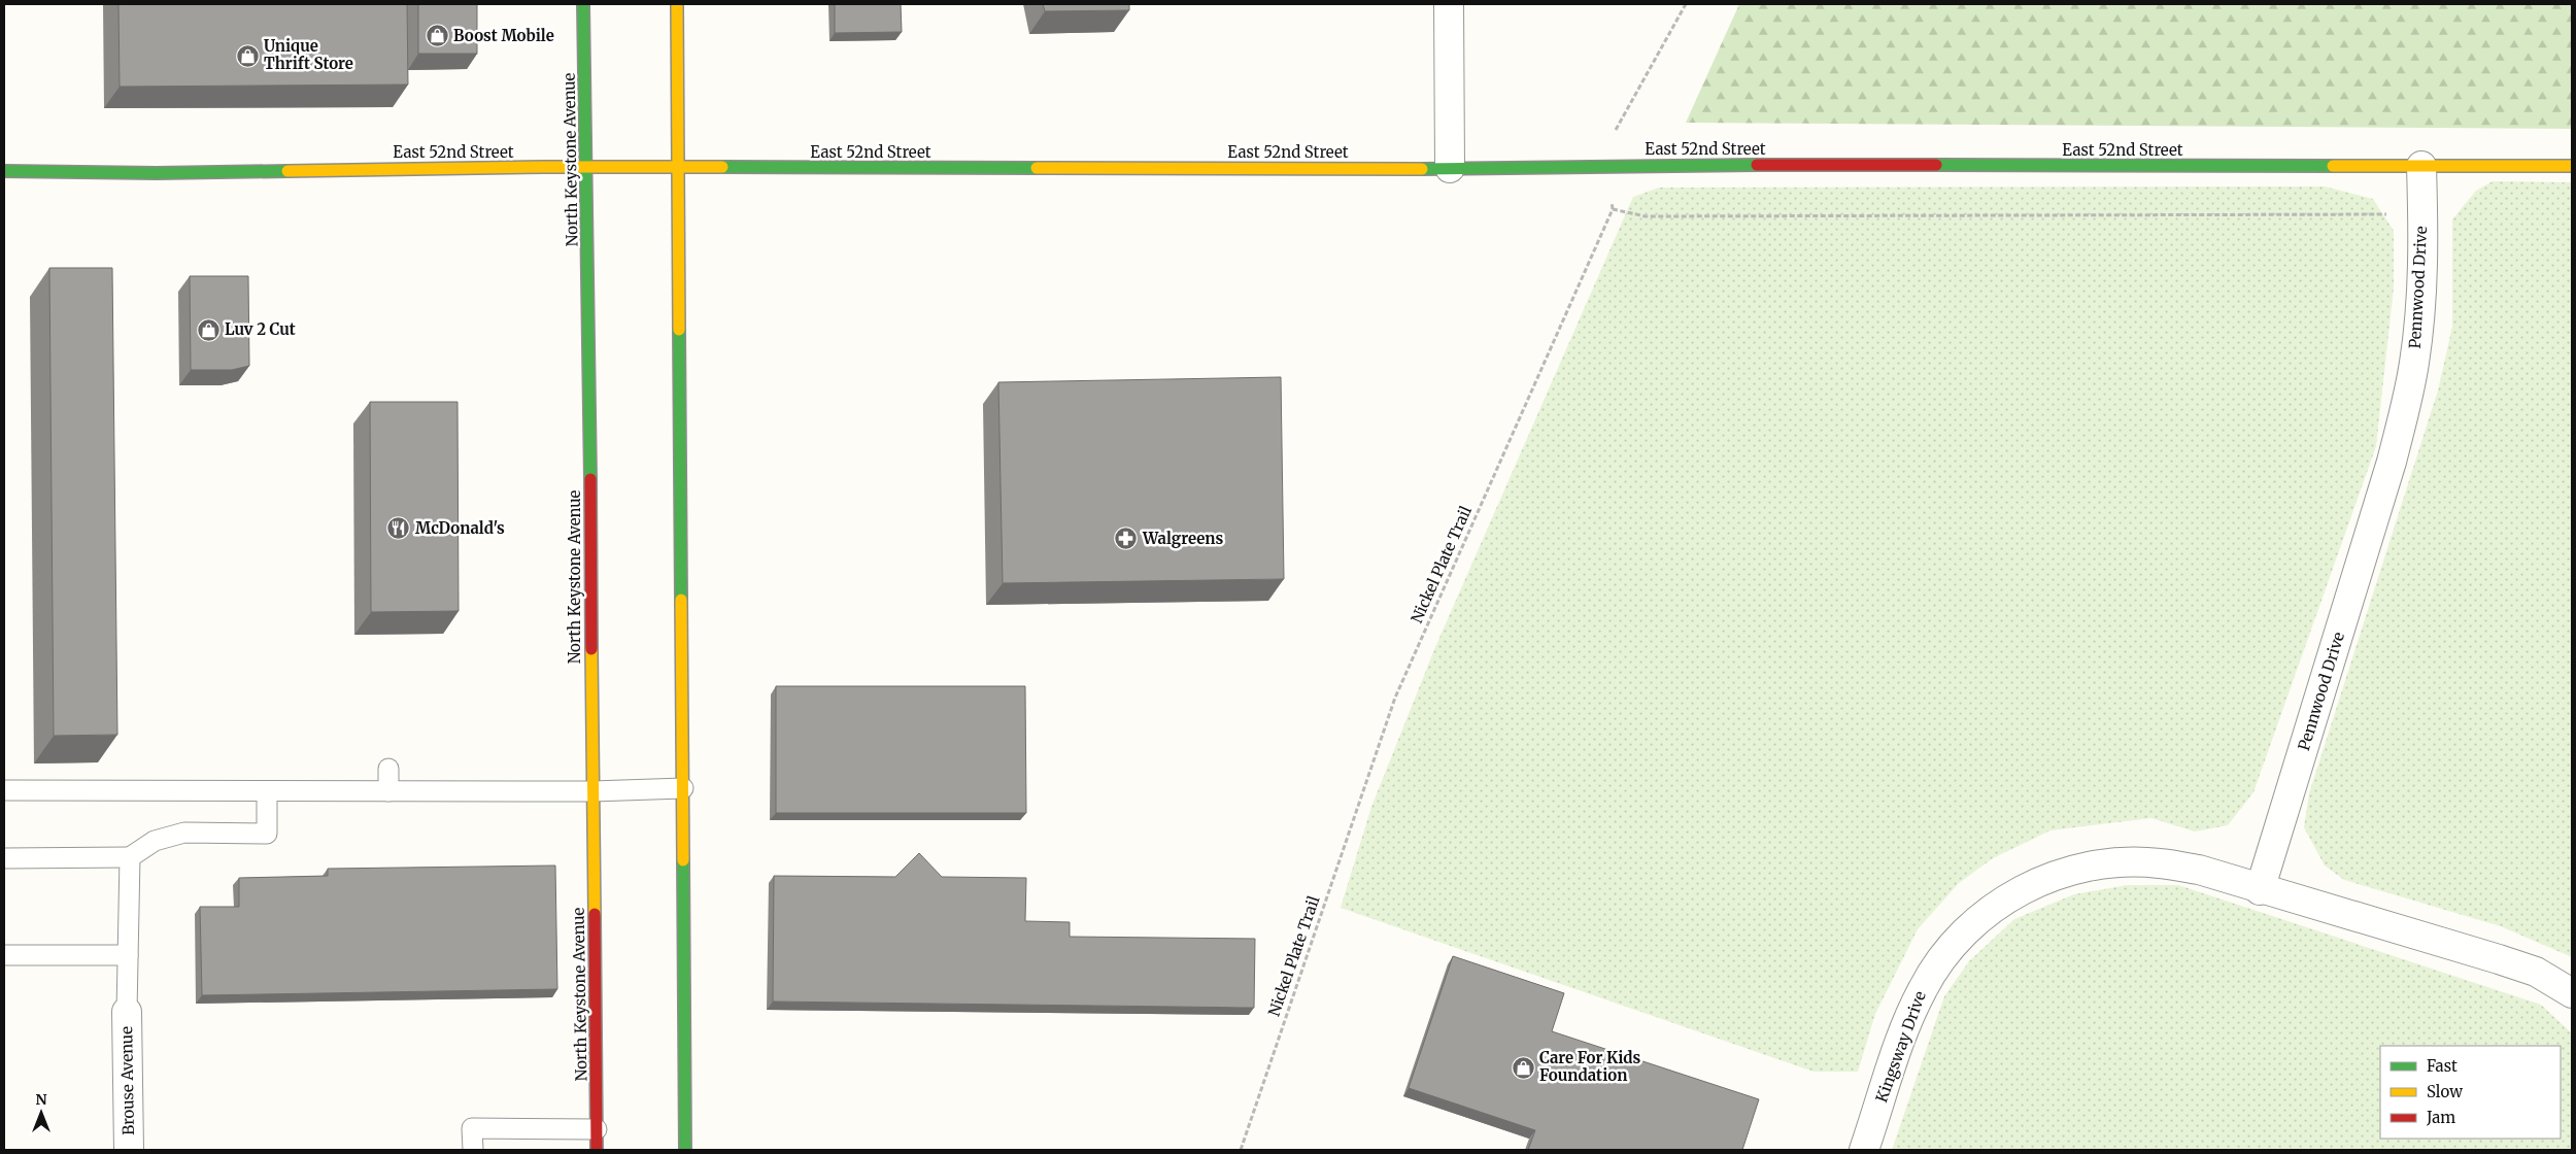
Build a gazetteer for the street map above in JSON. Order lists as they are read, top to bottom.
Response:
{
  "streets": {
    "street": [
      "East 52nd Street",
      "North Keystone Avenue",
      "Pennwood Drive",
      "Kingsway Drive",
      "Brouse Avenue"
    ],
    "path": ["Nickel Plate Trail"]
  },
  "crossings": [
    ["East 52nd Street", "North Keystone Avenue"],
    ["East 52nd Street", "Pennwood Drive"],
    ["East 52nd Street", "Nickel Plate Trail"],
    ["Pennwood Drive", "Kingsway Drive"]
  ],
  "places": {
    "shop": [
      "Boost Mobile",
      "Unique Thrift Store",
      "Luv 2 Cut",
      "Care For Kids Foundation"
    ],
    "restaurant": ["McDonald's"],
    "pharmacy": ["Walgreens"]
  },
  "legend": ["Fast", "Slow", "Jam"],
  "north": "top"
}
